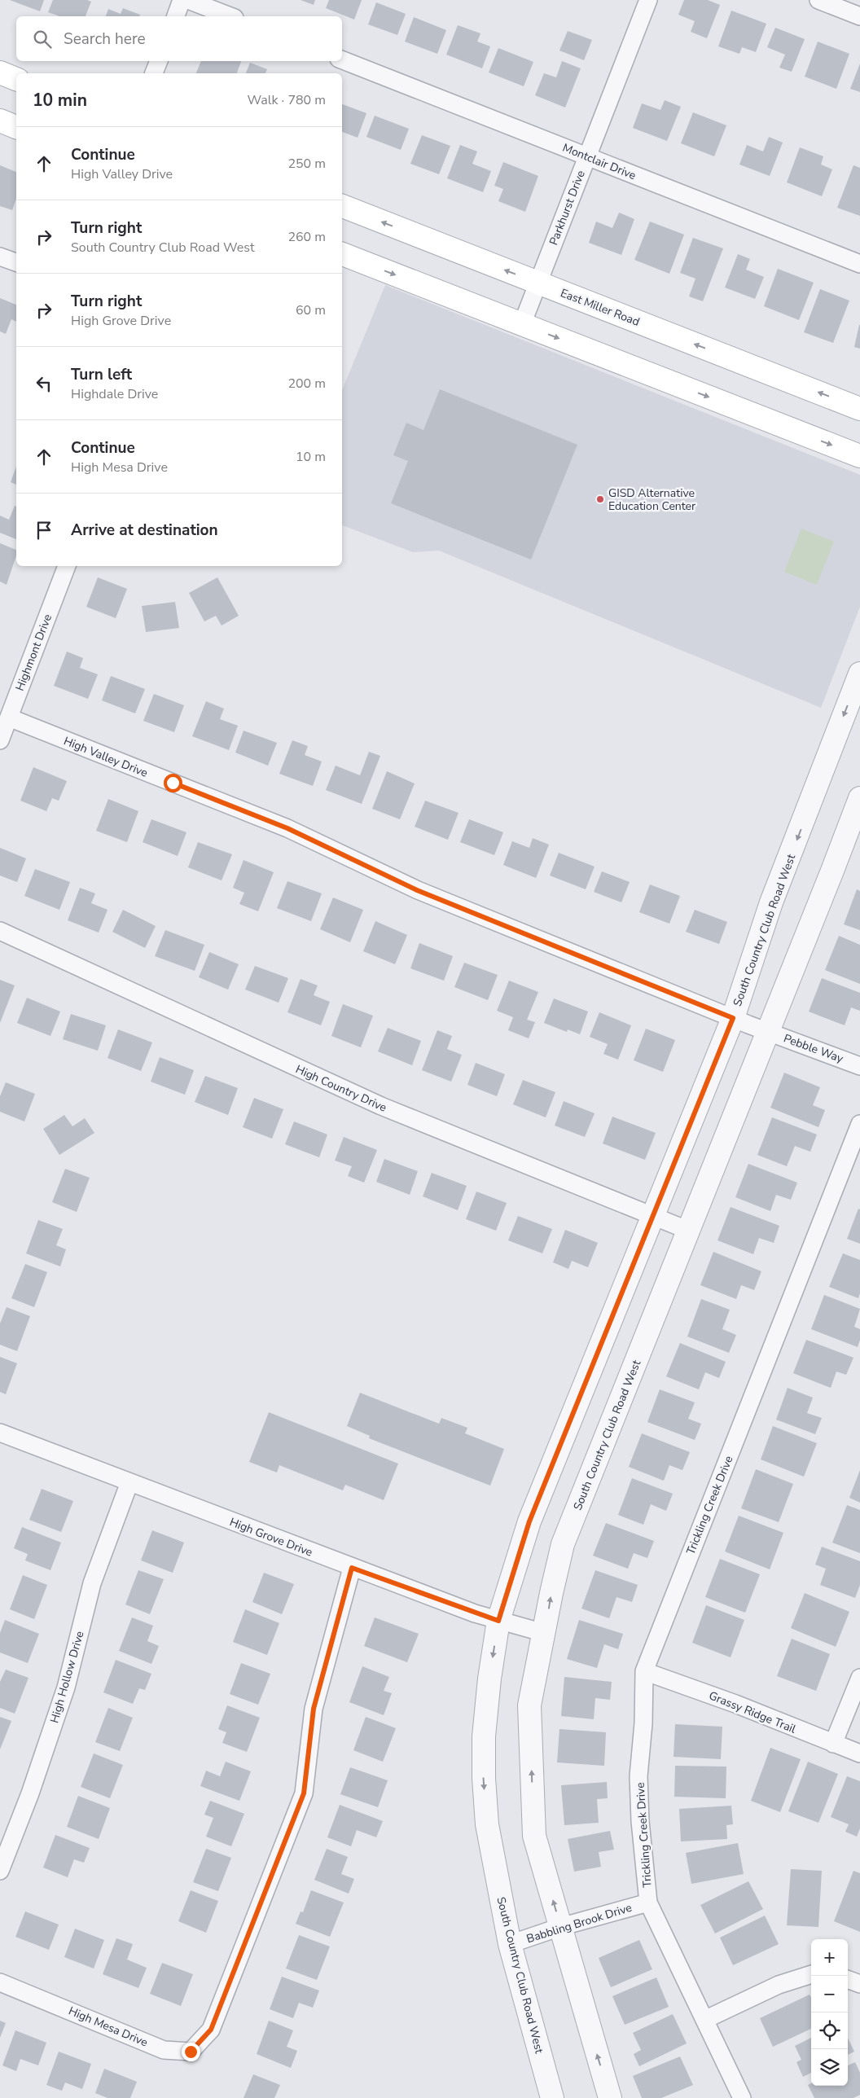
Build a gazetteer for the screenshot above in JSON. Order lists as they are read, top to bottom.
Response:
{
  "streets": {
    "main road": ["East Miller Road"],
    "street": [
      "Montclair Drive",
      "Parkhurst Drive",
      "Highmont Drive",
      "High Valley Drive",
      "South Country Club Road West",
      "Pebble Way",
      "High Country Drive",
      "Trickling Creek Drive",
      "High Grove Drive",
      "High Hollow Drive",
      "Grassy Ridge Trail",
      "Babbling Brook Drive",
      "High Mesa Drive"
    ]
  },
  "crossings": [
    ["Montclair Drive", "Parkhurst Drive"],
    ["Parkhurst Drive", "East Miller Road"],
    ["Highmont Drive", "High Valley Drive"],
    ["High Valley Drive", "South Country Club Road West"],
    ["High Valley Drive", "Pebble Way"],
    ["South Country Club Road West", "Pebble Way"],
    ["South Country Club Road West", "High Country Drive"],
    ["South Country Club Road West", "High Grove Drive"],
    ["South Country Club Road West", "Babbling Brook Drive"],
    ["Trickling Creek Drive", "Grassy Ridge Trail"],
    ["Trickling Creek Drive", "Babbling Brook Drive"],
    ["High Grove Drive", "High Hollow Drive"],
    ["High Grove Drive", "High Mesa Drive"]
  ],
  "places": ["GISD Alternative Education Center"],
  "page": {
    "search": "Search here",
    "heading": ["10 min", "Walk · 780 m"],
    "list": [
      ["Continue", "High Valley Drive", "250 m"],
      ["Turn right", "South Country Club Road West", "260 m"],
      ["Turn right", "High Grove Drive", "60 m"],
      ["Turn left", "Highdale Drive", "200 m"],
      ["Continue", "High Mesa Drive", "10 m"],
      "Arrive at destination"
    ],
    "map_buttons": ["+", "−"]
  }
}
